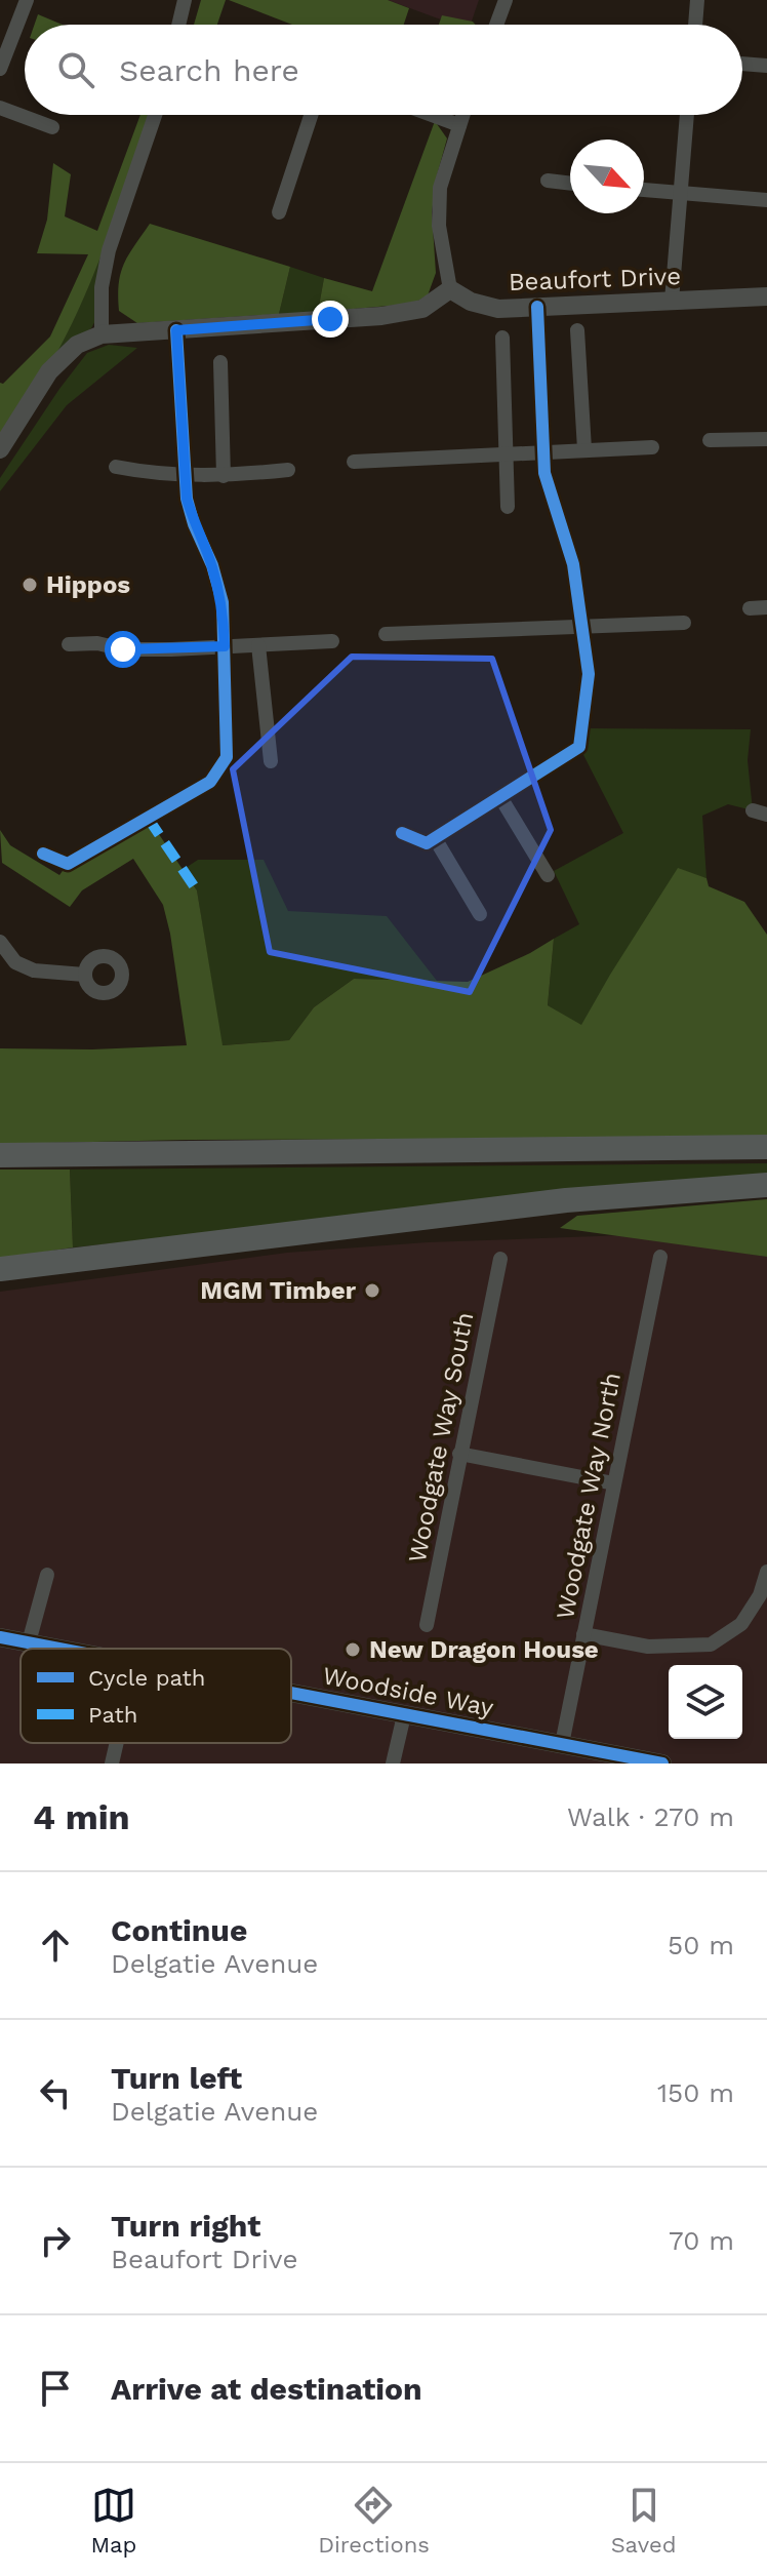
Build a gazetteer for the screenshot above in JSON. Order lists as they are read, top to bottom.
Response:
{
  "streets": {
    "street": [
      "Beaufort Drive",
      "Woodgate Way South",
      "Woodgate Way North",
      "Woodside Way"
    ]
  },
  "crossings": [
    ["Woodgate Way North", "Woodside Way"]
  ],
  "places": ["Hippos", "MGM Timber", "New Dragon House"],
  "legend": ["Cycle path", "Path"],
  "north": "bottom right",
  "page": {
    "search": "Search here",
    "heading": ["4 min", "Walk · 270 m"],
    "list": [
      ["Continue", "Delgatie Avenue", "50 m"],
      ["Turn left", "Delgatie Avenue", "150 m"],
      ["Turn right", "Beaufort Drive", "70 m"],
      "Arrive at destination"
    ],
    "nav": ["Map", "Directions", "Saved"]
  }
}
